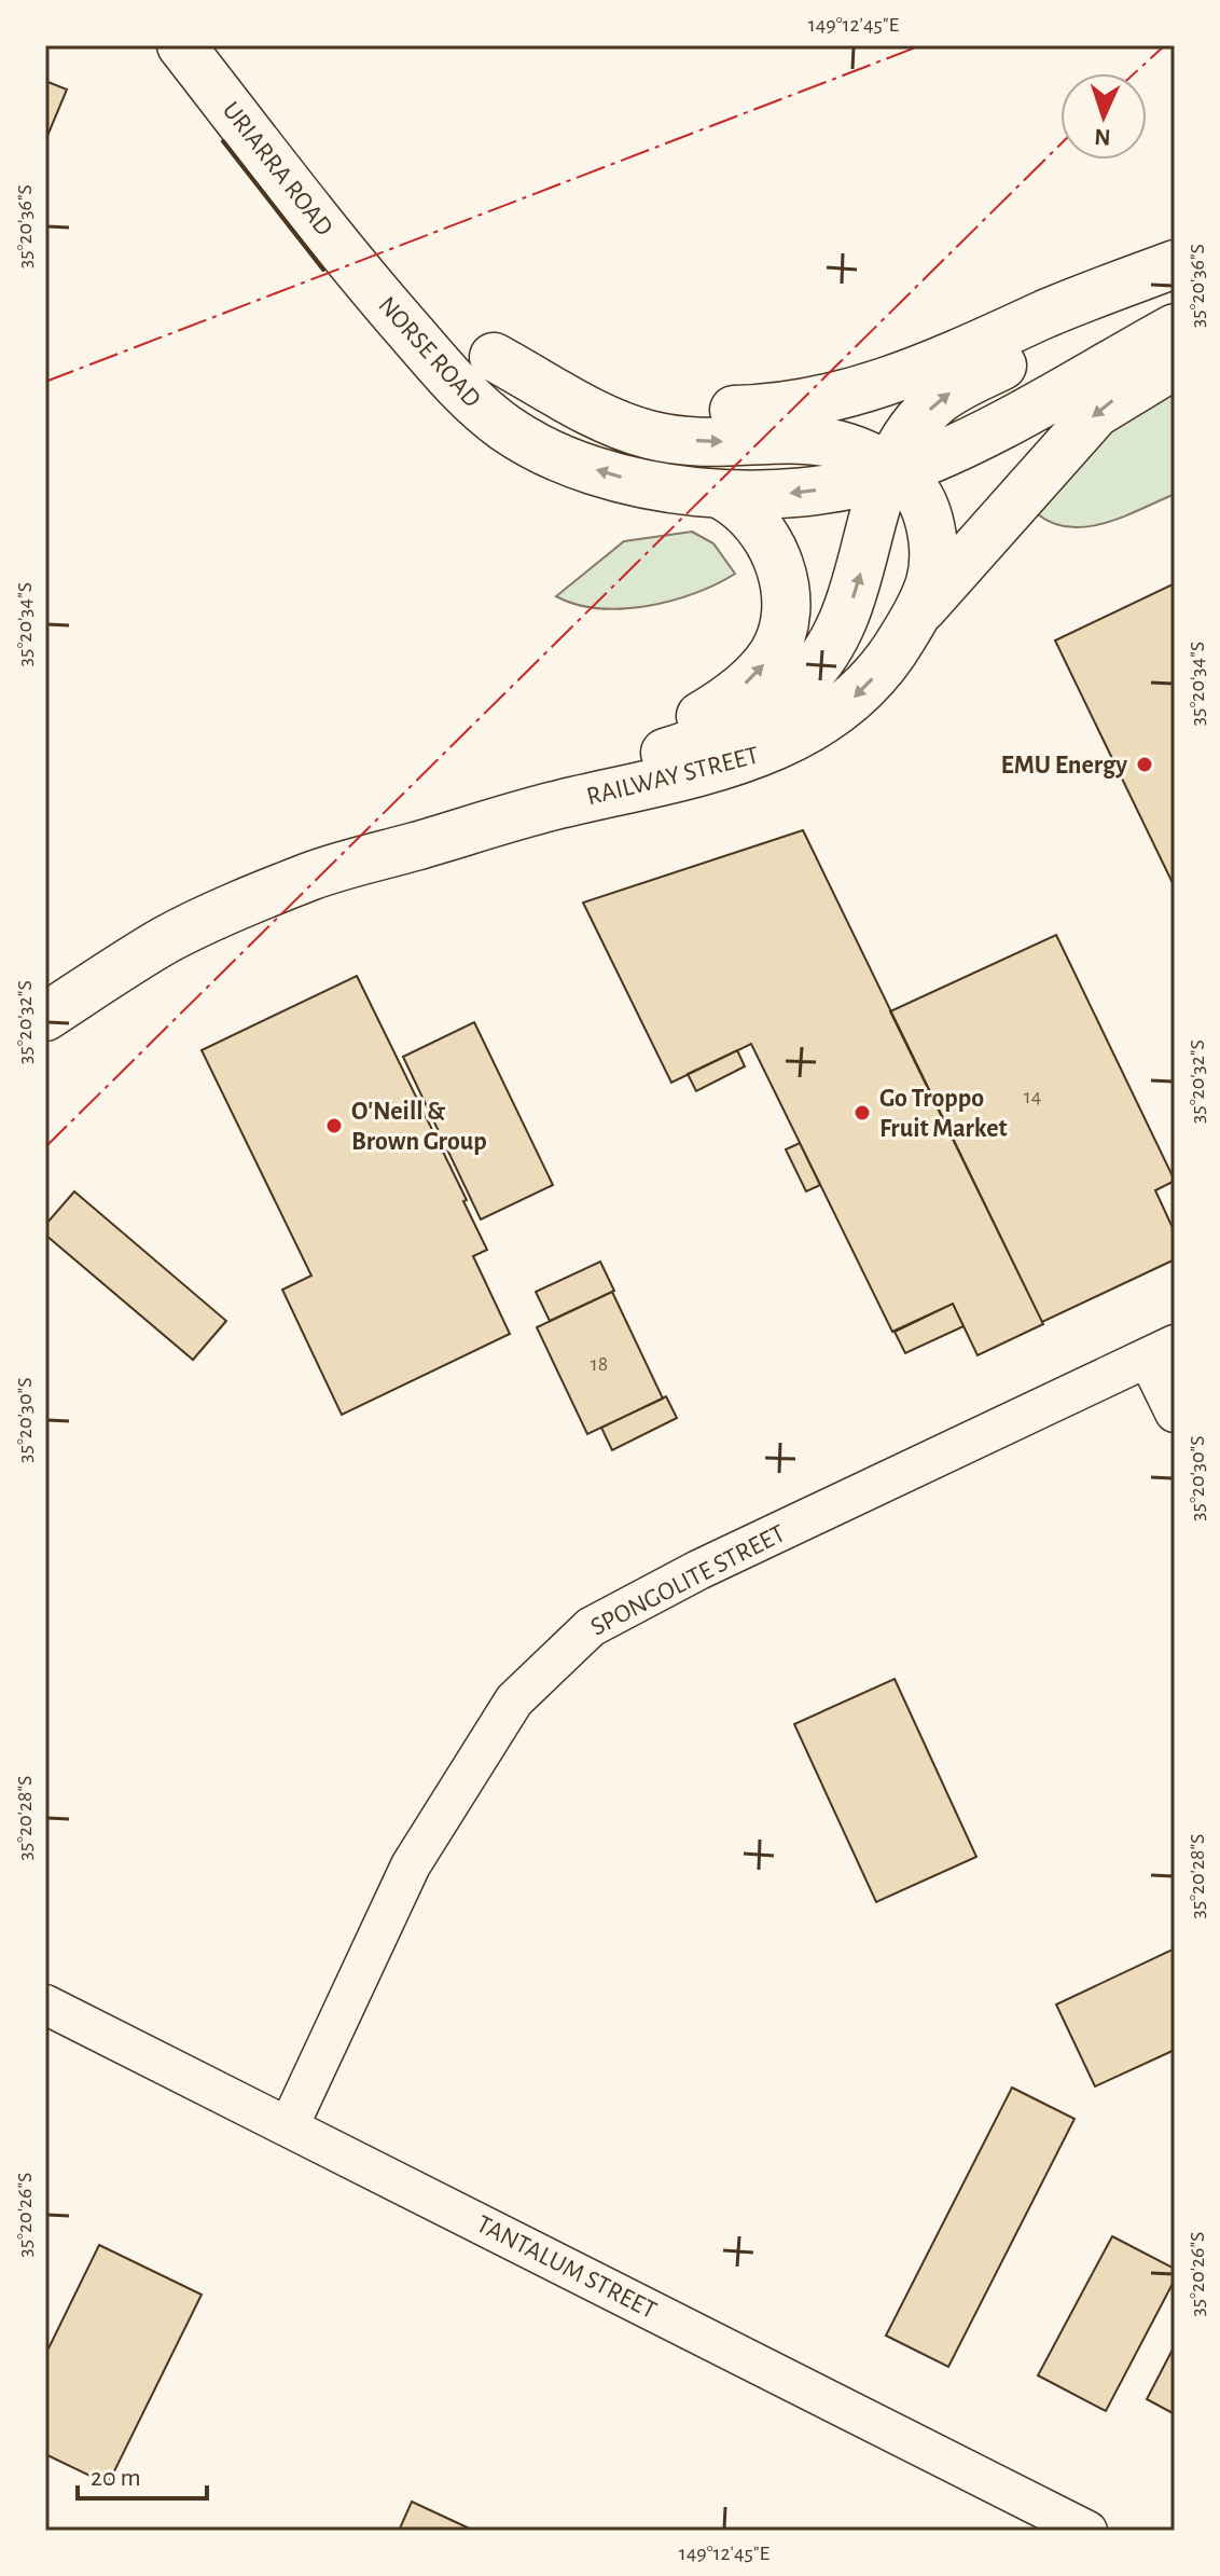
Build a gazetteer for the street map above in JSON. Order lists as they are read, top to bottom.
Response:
{
  "streets": {
    "main road": ["URIARRA ROAD", "NORSE ROAD", "RAILWAY STREET"],
    "street": ["SPONGOLITE STREET", "TANTALUM STREET"]
  },
  "crossings": [
    ["URIARRA ROAD", "NORSE ROAD"],
    ["NORSE ROAD", "RAILWAY STREET"],
    ["SPONGOLITE STREET", "TANTALUM STREET"]
  ],
  "places": ["EMU Energy", "Go Troppo Fruit Market", "O'Neill & Brown Group"],
  "house_numbers": ["14", "18"],
  "scale_bar": "20 m",
  "north": "bottom",
  "coordinates": [
    "149°12'45\"E",
    "35°20'36\"S",
    "35°20'34\"S",
    "35°20'32\"S",
    "35°20'30\"S",
    "35°20'28\"S",
    "35°20'26\"S"
  ]
}
